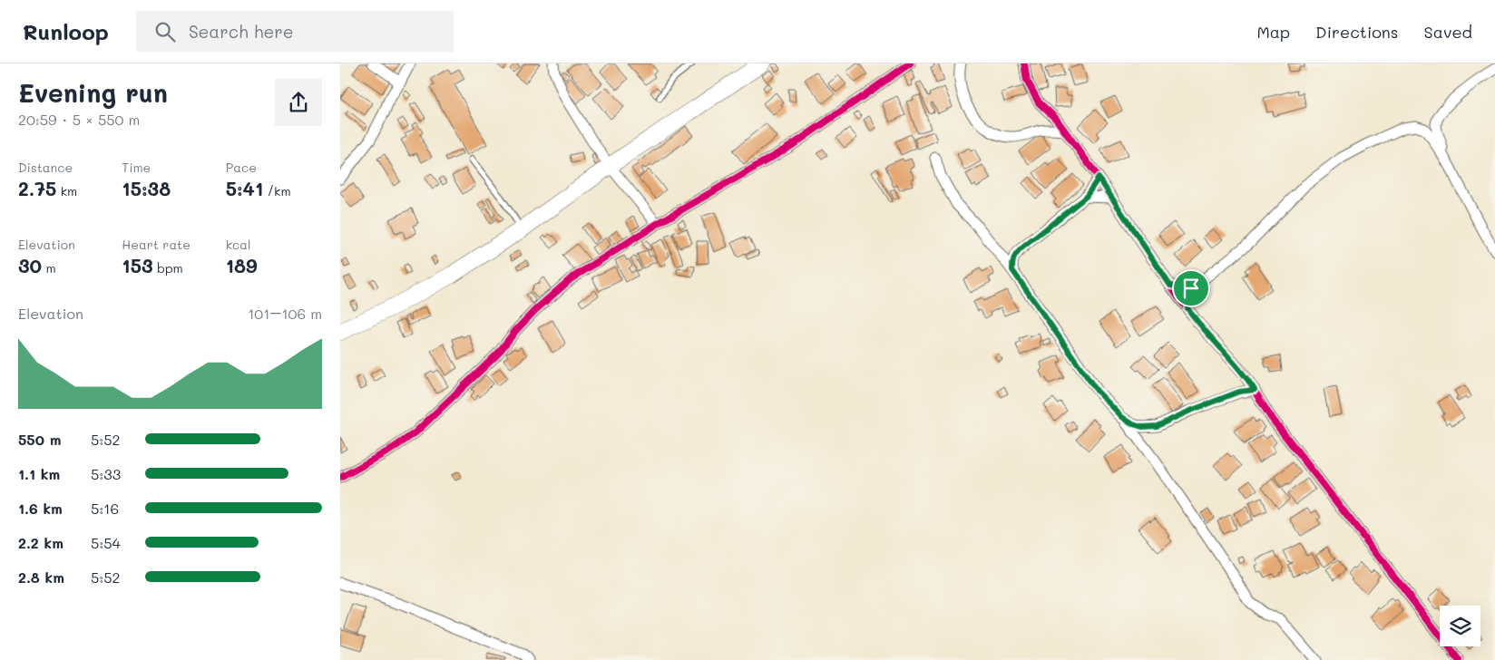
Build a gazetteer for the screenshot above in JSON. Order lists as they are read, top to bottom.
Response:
{
  "page": {
    "header": "Runloop",
    "search": "Search here",
    "nav": ["Map", "Directions", "Saved"],
    "heading": ["Evening run", "20:59 · 5 × 550 m"],
    "stats": [
      ["Distance", "2.75 km"],
      ["Time", "15:38"],
      ["Pace", "5:41 /km"],
      ["Elevation", "30 m"],
      ["Heart rate", "153 bpm"],
      ["kcal", "189"]
    ],
    "chart": ["Elevation", "101–106 m"],
    "list": [
      {
        "name": "550 m",
        "note": "5:52"
      },
      {
        "name": "1.1 km",
        "note": "5:33"
      },
      {
        "name": "1.6 km",
        "note": "5:16"
      },
      {
        "name": "2.2 km",
        "note": "5:54"
      },
      {
        "name": "2.8 km",
        "note": "5:52"
      }
    ]
  }
}
